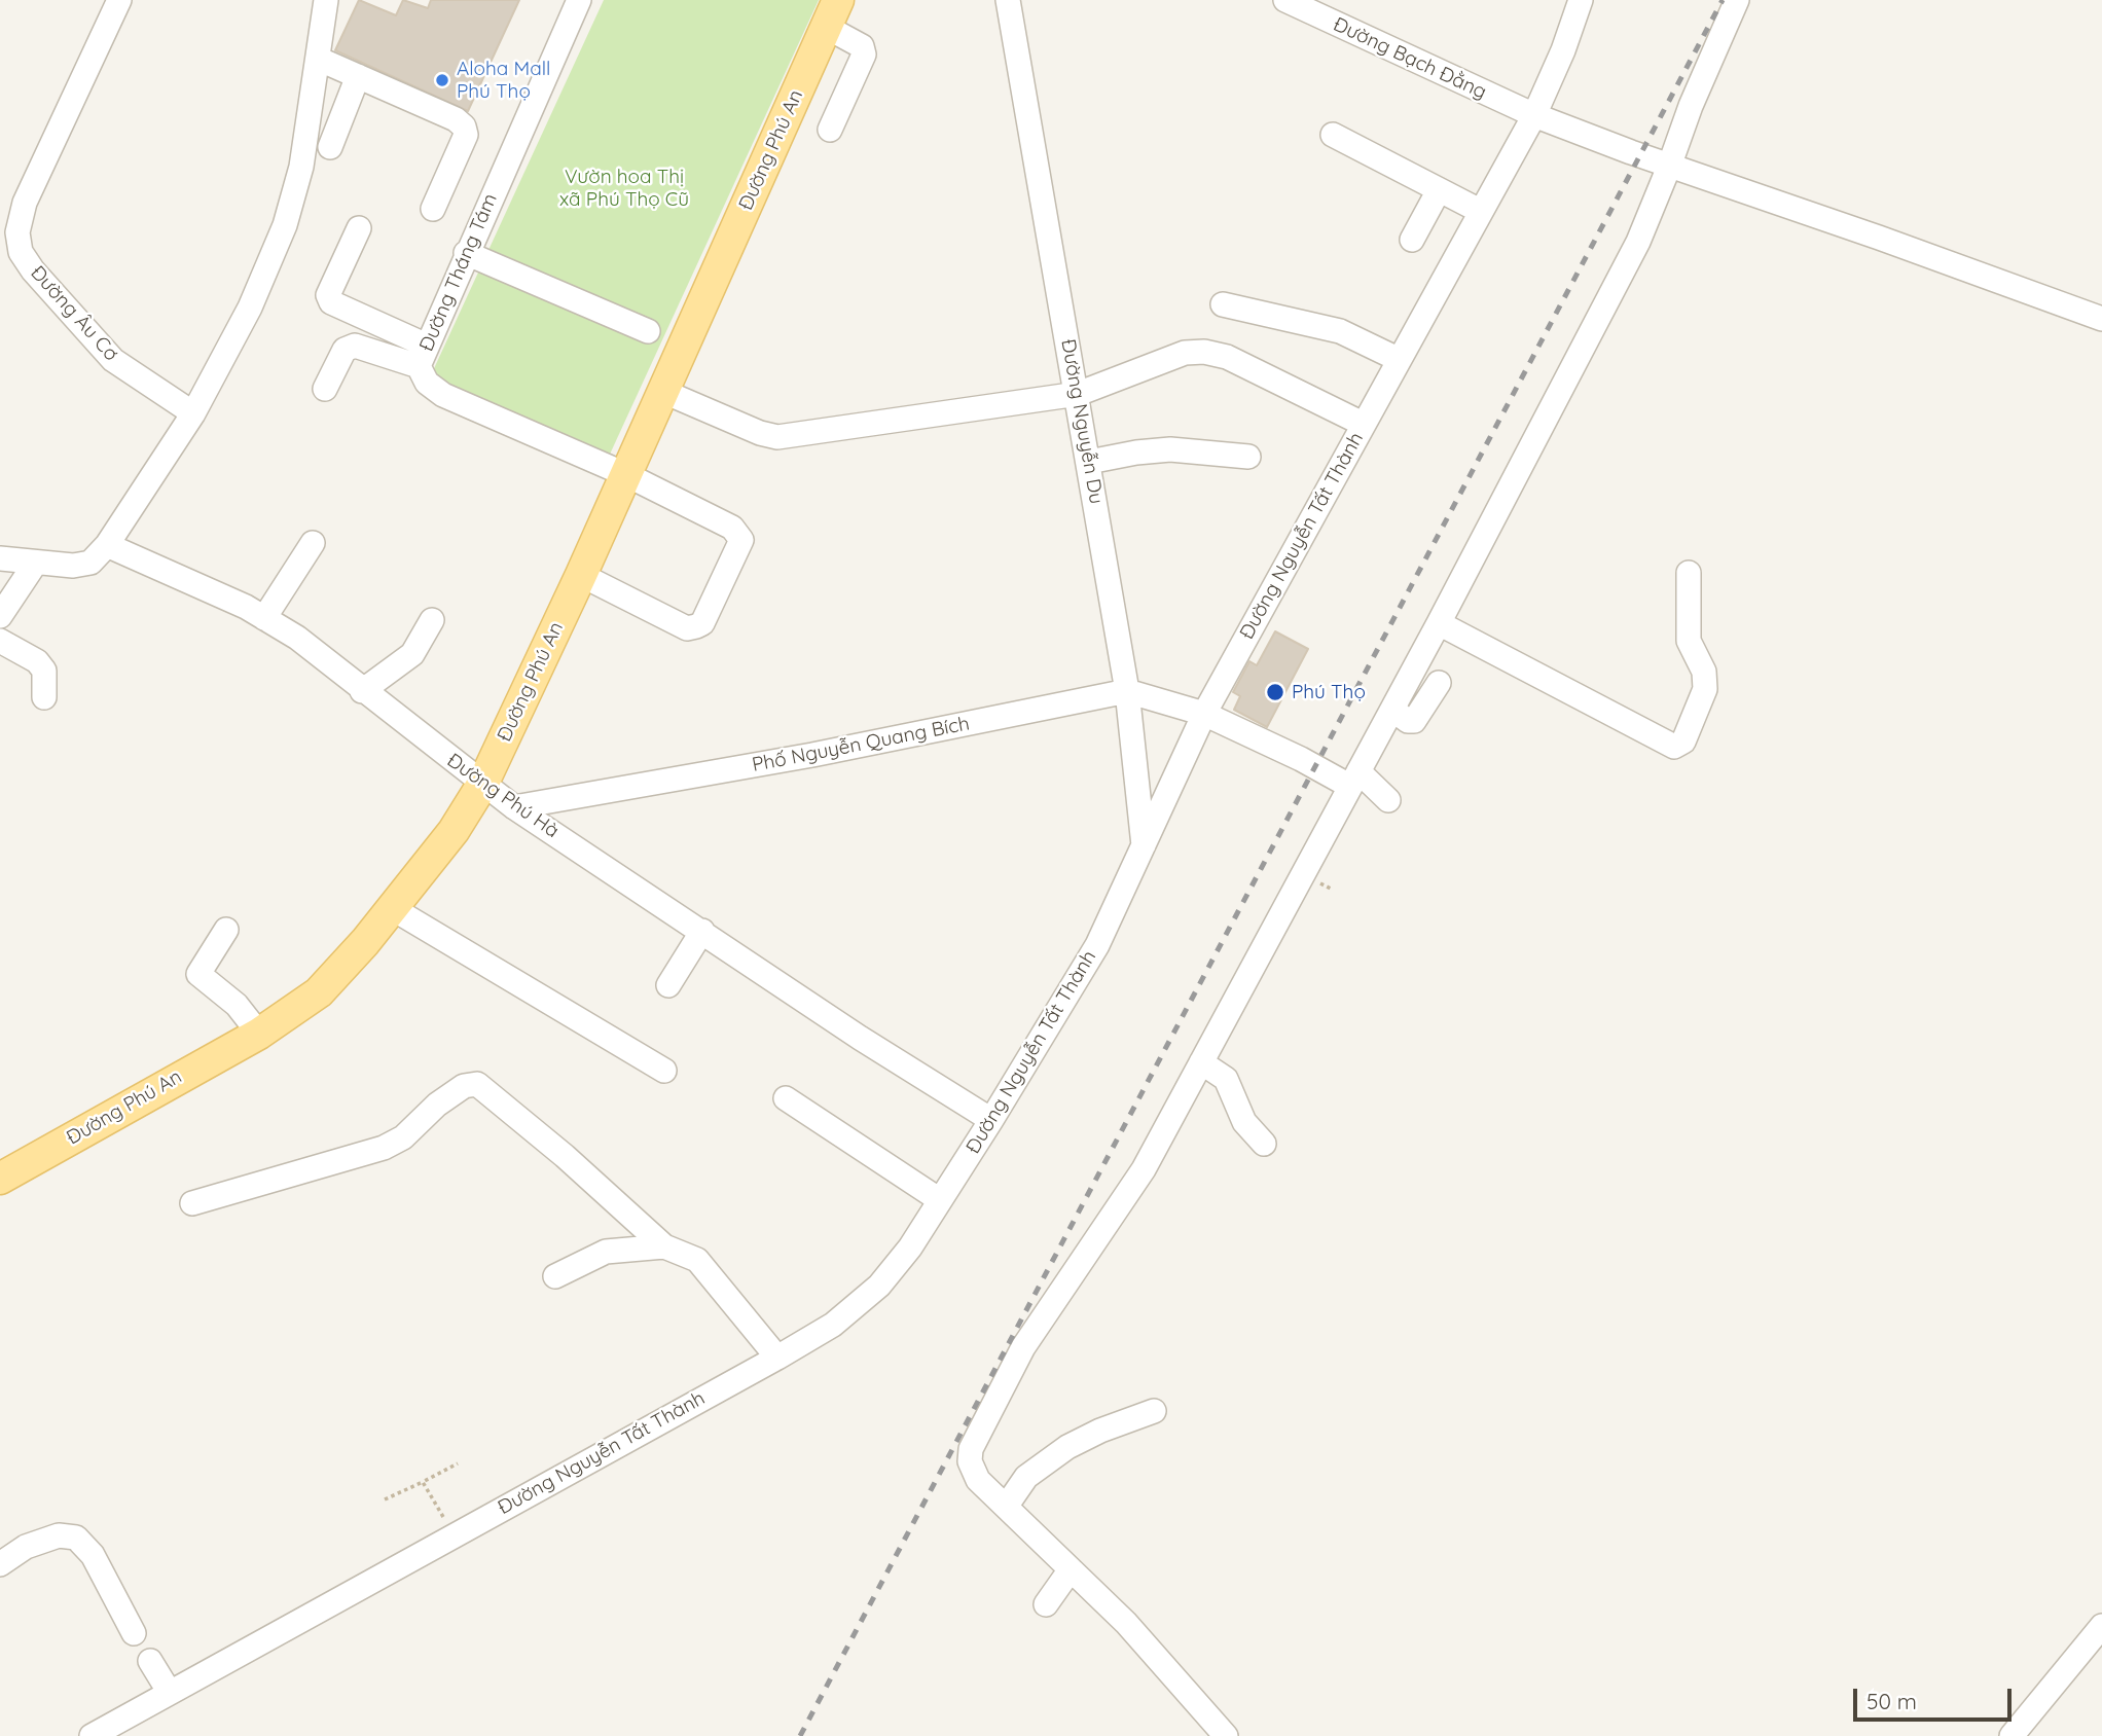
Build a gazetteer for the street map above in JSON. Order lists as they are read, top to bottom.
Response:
{
  "streets": {
    "main road": ["Đường Phú An"],
    "street": [
      "Đường Bạch Đằng",
      "Đường Tháng Tám",
      "Đường Âu Cơ",
      "Đường Nguyễn Du",
      "Đường Nguyễn Tất Thành",
      "Phố Nguyễn Quang Bích",
      "Đường Phú Hà"
    ]
  },
  "crossings": [
    ["Đường Bạch Đằng", "Đường Nguyễn Tất Thành"],
    ["Đường Phú An", "Đường Tháng Tám"],
    ["Đường Phú An", "Đường Phú Hà"],
    ["Đường Nguyễn Du", "Đường Nguyễn Tất Thành"],
    ["Đường Nguyễn Du", "Phố Nguyễn Quang Bích"],
    ["Đường Nguyễn Tất Thành", "Phố Nguyễn Quang Bích"],
    ["Đường Nguyễn Tất Thành", "Đường Phú Hà"],
    ["Phố Nguyễn Quang Bích", "Đường Phú Hà"]
  ],
  "parks": ["Vườn hoa Thị xã Phú Thọ Cũ"],
  "places": ["Aloha Mall Phú Thọ", "Phú Thọ"],
  "scale_bar": "50 m"
}
